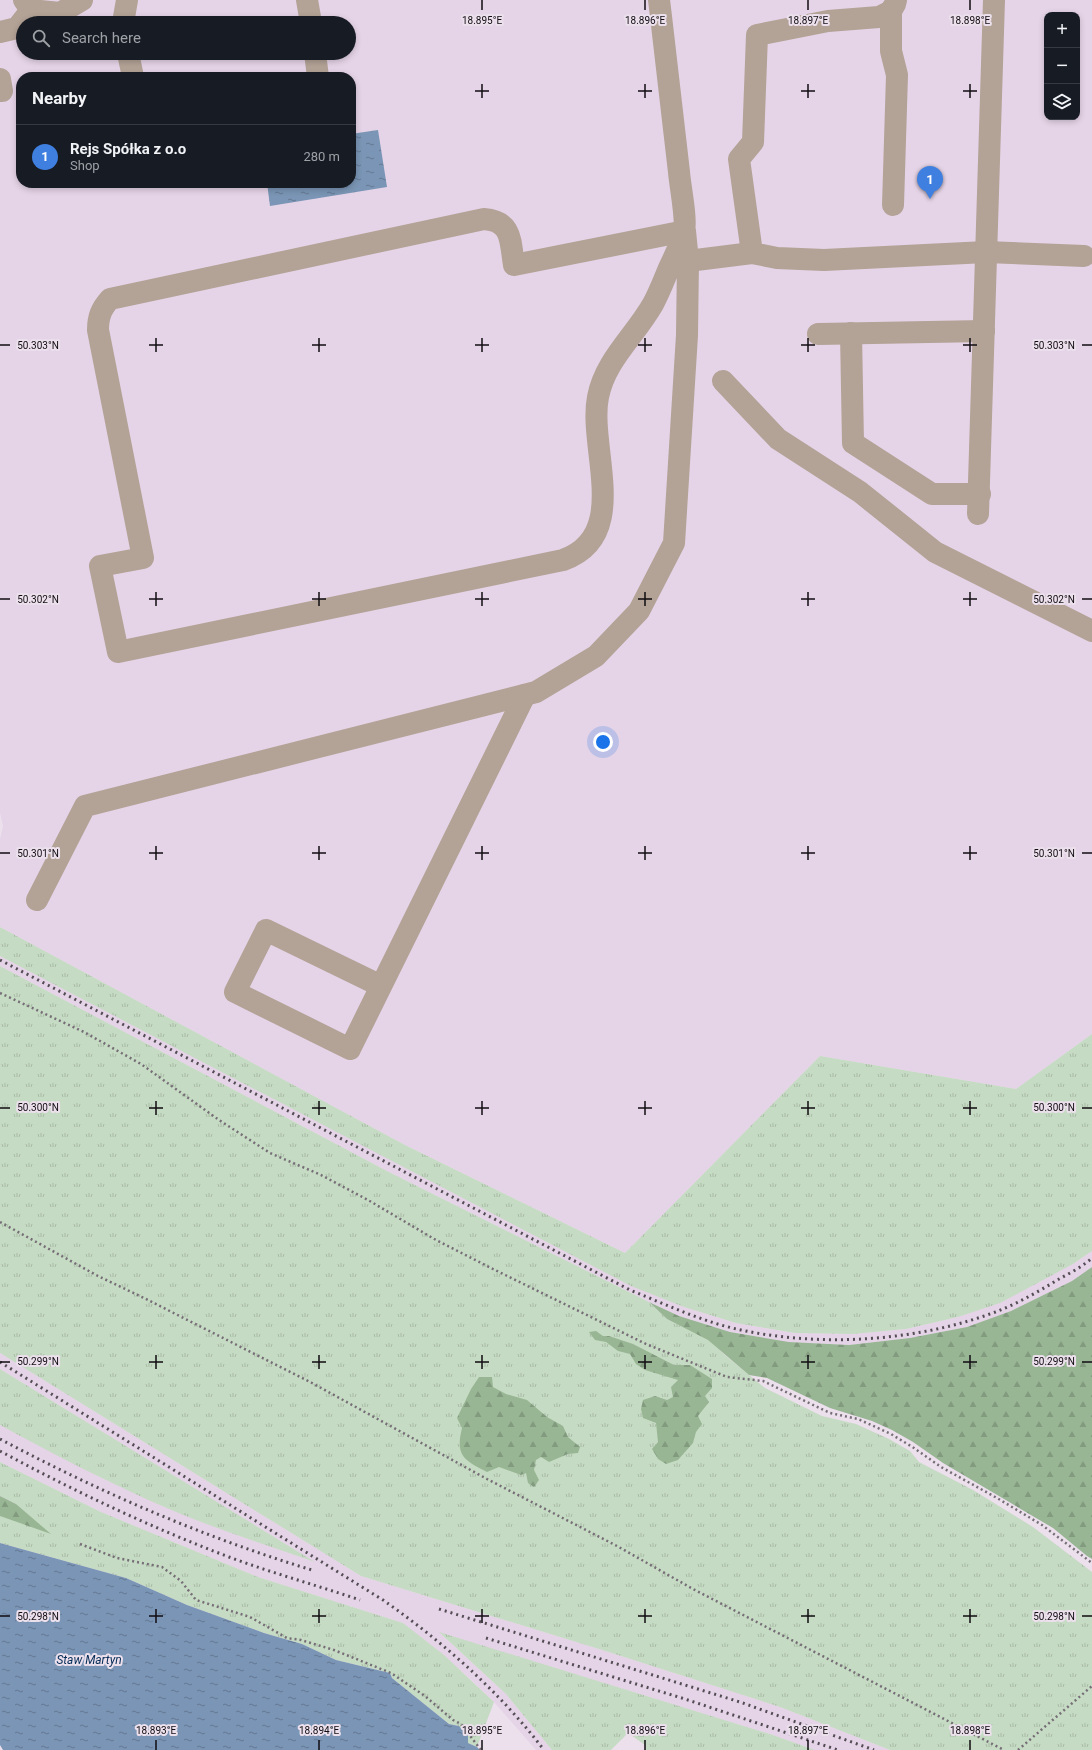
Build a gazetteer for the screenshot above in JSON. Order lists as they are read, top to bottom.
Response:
{
  "water": ["Staw Martyn"],
  "page": {
    "map_buttons": ["+", "−"],
    "search": "Search here",
    "heading": "Nearby",
    "list": [
      {
        "mark": "1",
        "name": "Rejs Spółka z o.o",
        "note": "Shop",
        "value": "280 m"
      }
    ],
    "pins": "1"
  },
  "coordinates": [
    "18.895°E",
    "18.896°E",
    "18.897°E",
    "18.898°E",
    "50.303°N",
    "50.302°N",
    "50.301°N",
    "50.300°N",
    "50.299°N",
    "50.298°N",
    "18.893°E",
    "18.894°E"
  ]
}
